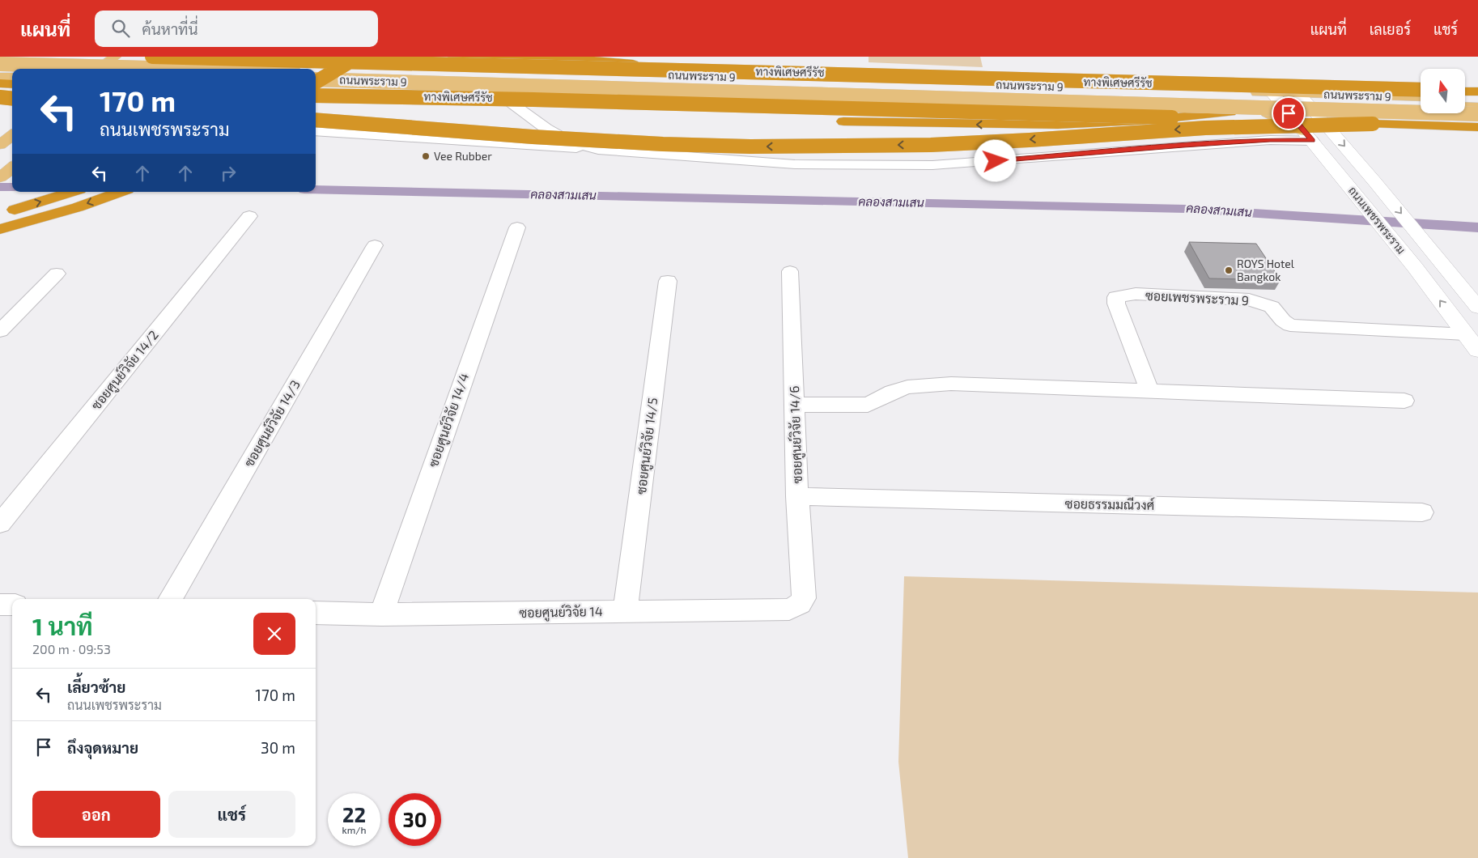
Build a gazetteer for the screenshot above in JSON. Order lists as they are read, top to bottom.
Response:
{
  "streets": {
    "highway": ["ทางพิเศษศรีรัช"],
    "main road": ["ถนนพระราม 9"],
    "street": [
      "ถนนเพชรพระราม",
      "ซอยเพชรพระราม 9",
      "ซอยศูนย์วิจัย 14/2",
      "ซอยศูนย์วิจัย 14/4",
      "ซอยศูนย์วิจัย 14/3",
      "ซอยศูนย์วิจัย 14/6",
      "ซอยศูนย์วิจัย 14/5",
      "ซอยธรรมมณีวงศ์",
      "ซอยศูนย์วิจัย 14"
    ]
  },
  "crossings": [
    ["ทางพิเศษศรีรัช", "ถนนพระราม 9"],
    ["ถนนพระราม 9", "ถนนเพชรพระราม"],
    ["ถนนเพชรพระราม", "ซอยเพชรพระราม 9"],
    ["ซอยศูนย์วิจัย 14/4", "ซอยศูนย์วิจัย 14"],
    ["ซอยศูนย์วิจัย 14/6", "ซอยธรรมมณีวงศ์"],
    ["ซอยศูนย์วิจัย 14/6", "ซอยศูนย์วิจัย 14"],
    ["ซอยศูนย์วิจัย 14/5", "ซอยศูนย์วิจัย 14"]
  ],
  "water": ["คลองสามเสน"],
  "places": ["Vee Rubber", "ROYS Hotel Bangkok"],
  "north": "top",
  "page": {
    "header": "แผนที่",
    "search": "ค้นหาที่นี่",
    "nav": ["แผนที่", "เลเยอร์", "แชร์"],
    "turn": ["170 m", "ถนนเพชรพระราม"],
    "heading": ["1 นาที", "200 m · 09:53"],
    "list": [
      {
        "name": "เลี้ยวซ้าย",
        "note": "ถนนเพชรพระราม",
        "value": "170 m"
      },
      {
        "name": "ถึงจุดหมาย",
        "value": "30 m"
      }
    ],
    "buttons": ["ออก", "แชร์"],
    "speed": "22 km/h",
    "limit": "30"
  }
}
